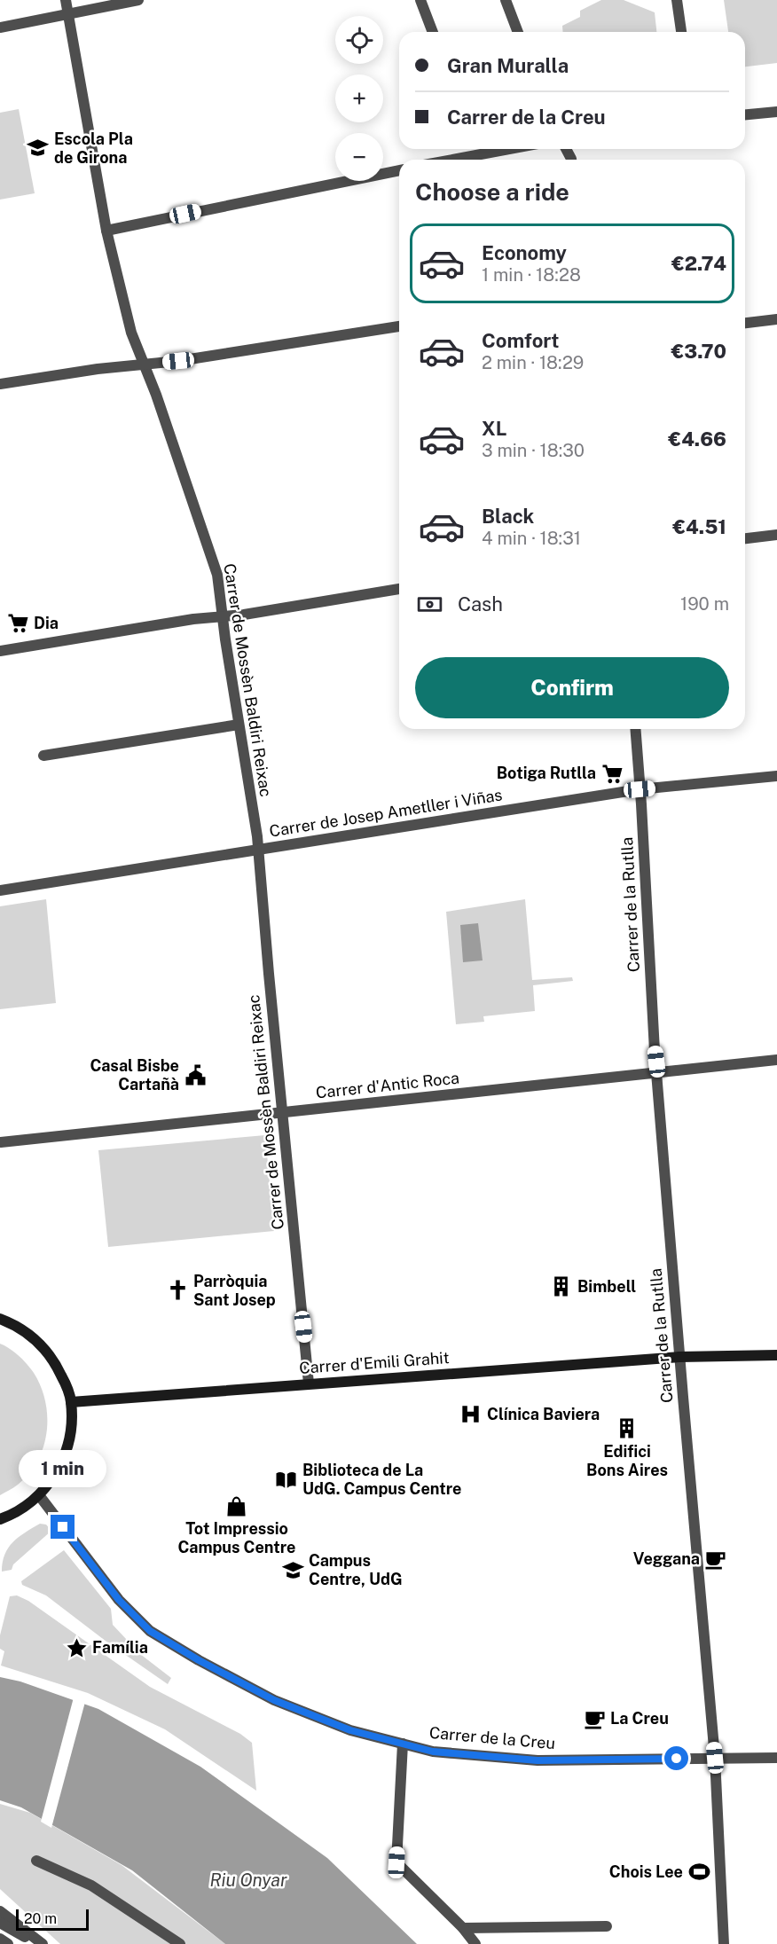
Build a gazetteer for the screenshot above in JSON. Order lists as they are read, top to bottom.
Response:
{
  "streets": {
    "main road": ["Carrer d'Emili Grahit"],
    "street": [
      "Carrer de Mossèn Baldiri Reixac",
      "Carrer de Josep Ametller i Viñas",
      "Carrer de la Rutlla",
      "Carrer d'Antic Roca",
      "Carrer de la Creu"
    ]
  },
  "crossings": [
    ["Carrer de Mossèn Baldiri Reixac", "Carrer de Josep Ametller i Viñas"],
    ["Carrer de Mossèn Baldiri Reixac", "Carrer d'Antic Roca"],
    ["Carrer de Mossèn Baldiri Reixac", "Carrer d'Emili Grahit"],
    ["Carrer de Josep Ametller i Viñas", "Carrer de la Rutlla"],
    ["Carrer de la Rutlla", "Carrer d'Antic Roca"],
    ["Carrer de la Rutlla", "Carrer d'Emili Grahit"],
    ["Carrer de la Rutlla", "Carrer de la Creu"]
  ],
  "water": ["Riu Onyar"],
  "places": {
    "school or university": ["Escola Pla de Girona", "Campus Centre, UdG"],
    "supermarket": ["Dia", "Botiga Rutlla"],
    "public building": ["Casal Bisbe Cartañà"],
    "building": ["Bimbell", "Edifici Bons Aires"],
    "church": ["Parròquia Sant Josep"],
    "hospital": ["Clínica Baviera"],
    "library": ["Biblioteca de La UdG. Campus Centre"],
    "shop": ["Tot Impressio Campus Centre"],
    "cafe": ["Veggana", "La Creu"],
    "place": ["Família"],
    "sports": ["Chois Lee"]
  },
  "scale_bar": "20 m",
  "page": {
    "map_buttons": ["+", "−"],
    "banner": ["Gran Muralla", "Carrer de la Creu"],
    "heading": "Choose a ride",
    "list": [
      {
        "name": "Economy",
        "note": "1 min · 18:28",
        "value": "€2.74"
      },
      {
        "name": "Comfort",
        "note": "2 min · 18:29",
        "value": "€3.70"
      },
      {
        "name": "XL",
        "note": "3 min · 18:30",
        "value": "€4.66"
      },
      {
        "name": "Black",
        "note": "4 min · 18:31",
        "value": "€4.51"
      }
    ],
    "pay": ["Cash", "190 m"],
    "buttons": "Confirm",
    "bubble": "1 min",
    "scale": "20 m"
  }
}
